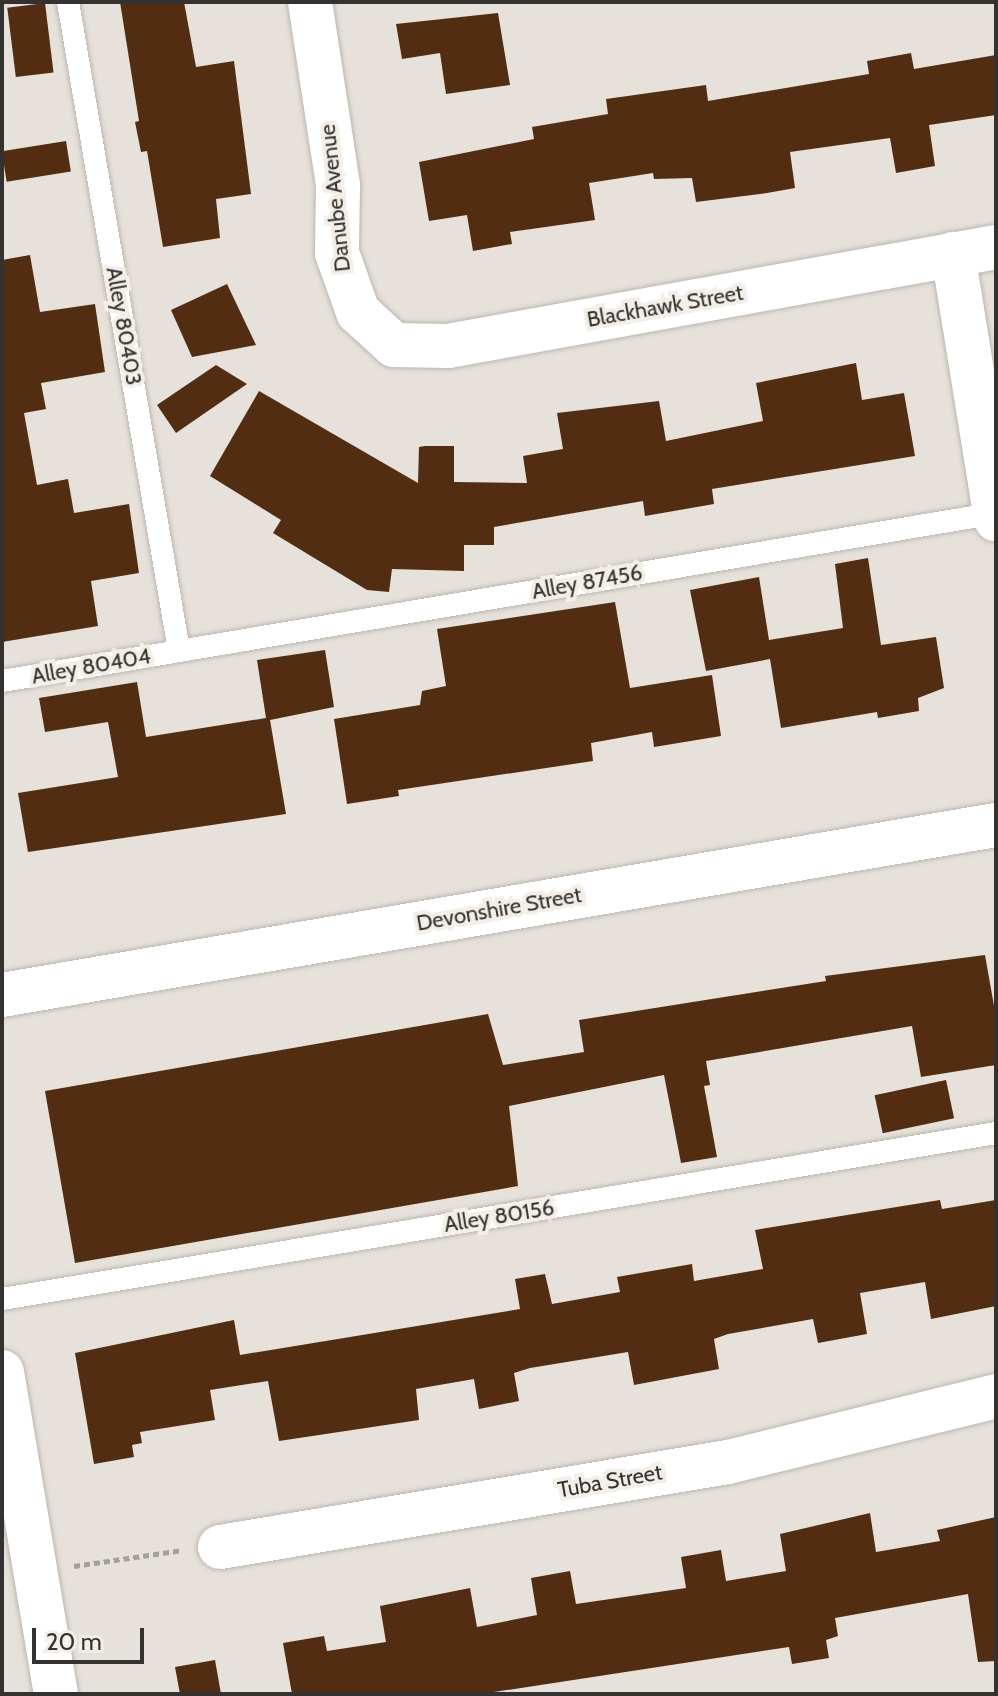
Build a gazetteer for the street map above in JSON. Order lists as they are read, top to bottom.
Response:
{
  "streets": {
    "street": [
      "Danube Avenue",
      "Blackhawk Street",
      "Devonshire Street",
      "Tuba Street"
    ],
    "lane": [
      "Alley 80403",
      "Alley 87456",
      "Alley 80404",
      "Alley 80156"
    ]
  },
  "crossings": [
    ["Danube Avenue", "Blackhawk Street"],
    ["Alley 80403", "Alley 87456"],
    ["Alley 80403", "Alley 80404"],
    ["Alley 87456", "Alley 80404"]
  ],
  "scale_bar": "20 m"
}
